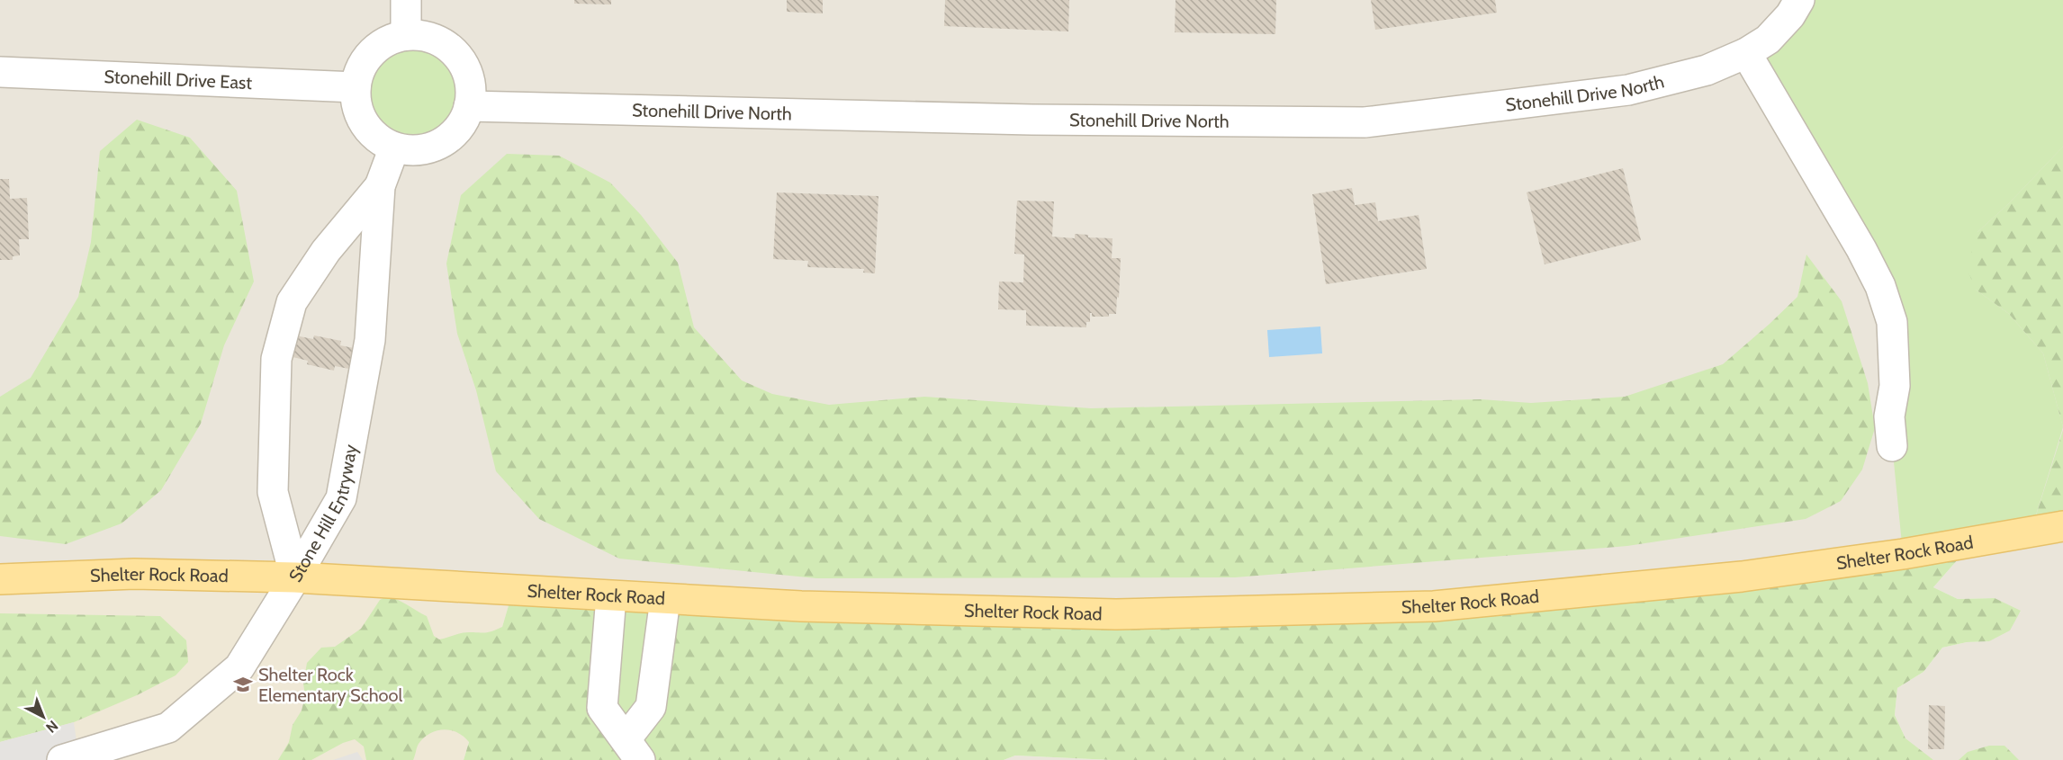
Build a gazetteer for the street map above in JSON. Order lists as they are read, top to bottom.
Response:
{
  "streets": {
    "main road": ["Shelter Rock Road"],
    "street": ["Stonehill Drive East", "Stonehill Drive North", "Stone Hill Entryway"]
  },
  "crossings": [
    ["Stonehill Drive East", "Stonehill Drive North"],
    ["Stonehill Drive East", "Stone Hill Entryway"],
    ["Stonehill Drive North", "Stone Hill Entryway"],
    ["Stone Hill Entryway", "Shelter Rock Road"]
  ],
  "places": {
    "school or university": ["Shelter Rock Elementary School"]
  },
  "north": "bottom right"
}
